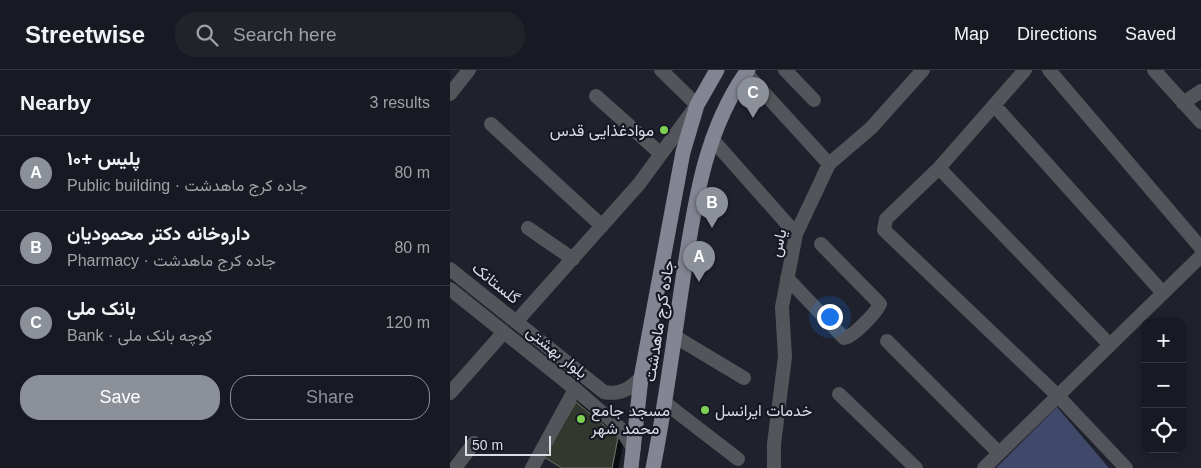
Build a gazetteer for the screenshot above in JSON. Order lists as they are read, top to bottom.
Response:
{
  "streets": {
    "main road": ["جاده کرج ماهدشت"],
    "street": ["یاس", "گلستانک", "بلوار بهشتی"]
  },
  "crossings": [
    ["جاده کرج ماهدشت", "بلوار بهشتی"]
  ],
  "places": ["موادغذایی قدس", "خدمات ایرانسل", "مسجد جامع محمد شهر"],
  "scale_bar": "50 m",
  "page": {
    "header": "Streetwise",
    "search": "Search here",
    "nav": ["Map", "Directions", "Saved"],
    "heading": ["Nearby", "3 results"],
    "pins": ["C", "B", "A"],
    "list": [
      {
        "mark": "A",
        "name": "پلیس +۱۰",
        "note": "Public building · جاده کرج ماهدشت",
        "value": "80 m"
      },
      {
        "mark": "B",
        "name": "داروخانه دکتر محمودیان",
        "note": "Pharmacy · جاده کرج ماهدشت",
        "value": "80 m"
      },
      {
        "mark": "C",
        "name": "بانک ملی",
        "note": "Bank · کوچه بانک ملی",
        "value": "120 m"
      }
    ],
    "map_buttons": ["+", "−"],
    "buttons": ["Save", "Share"],
    "scale": "50 m"
  }
}
